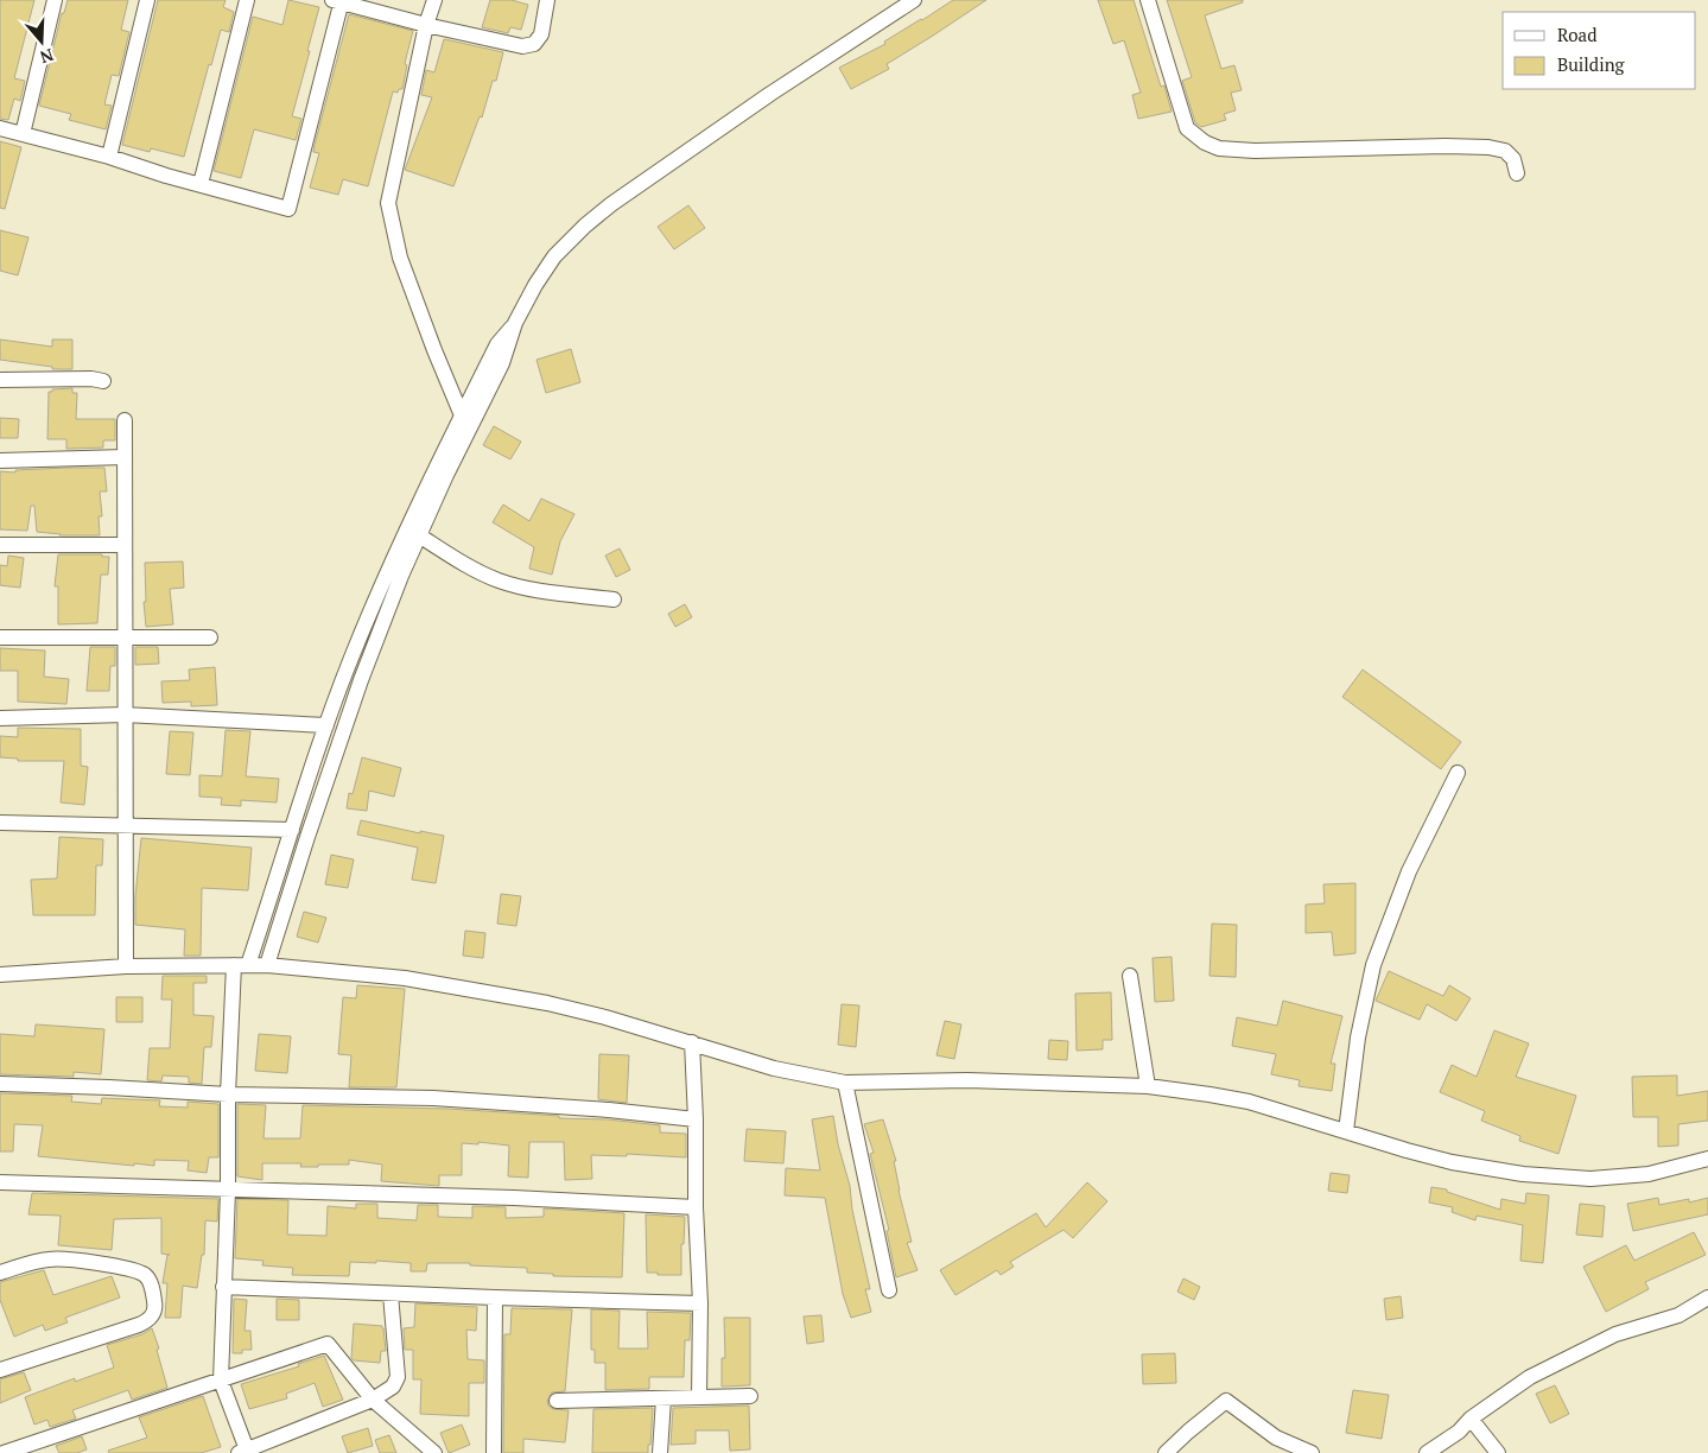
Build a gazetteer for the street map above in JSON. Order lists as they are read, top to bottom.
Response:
{
  "legend": ["Road", "Building"],
  "north": "bottom"
}
